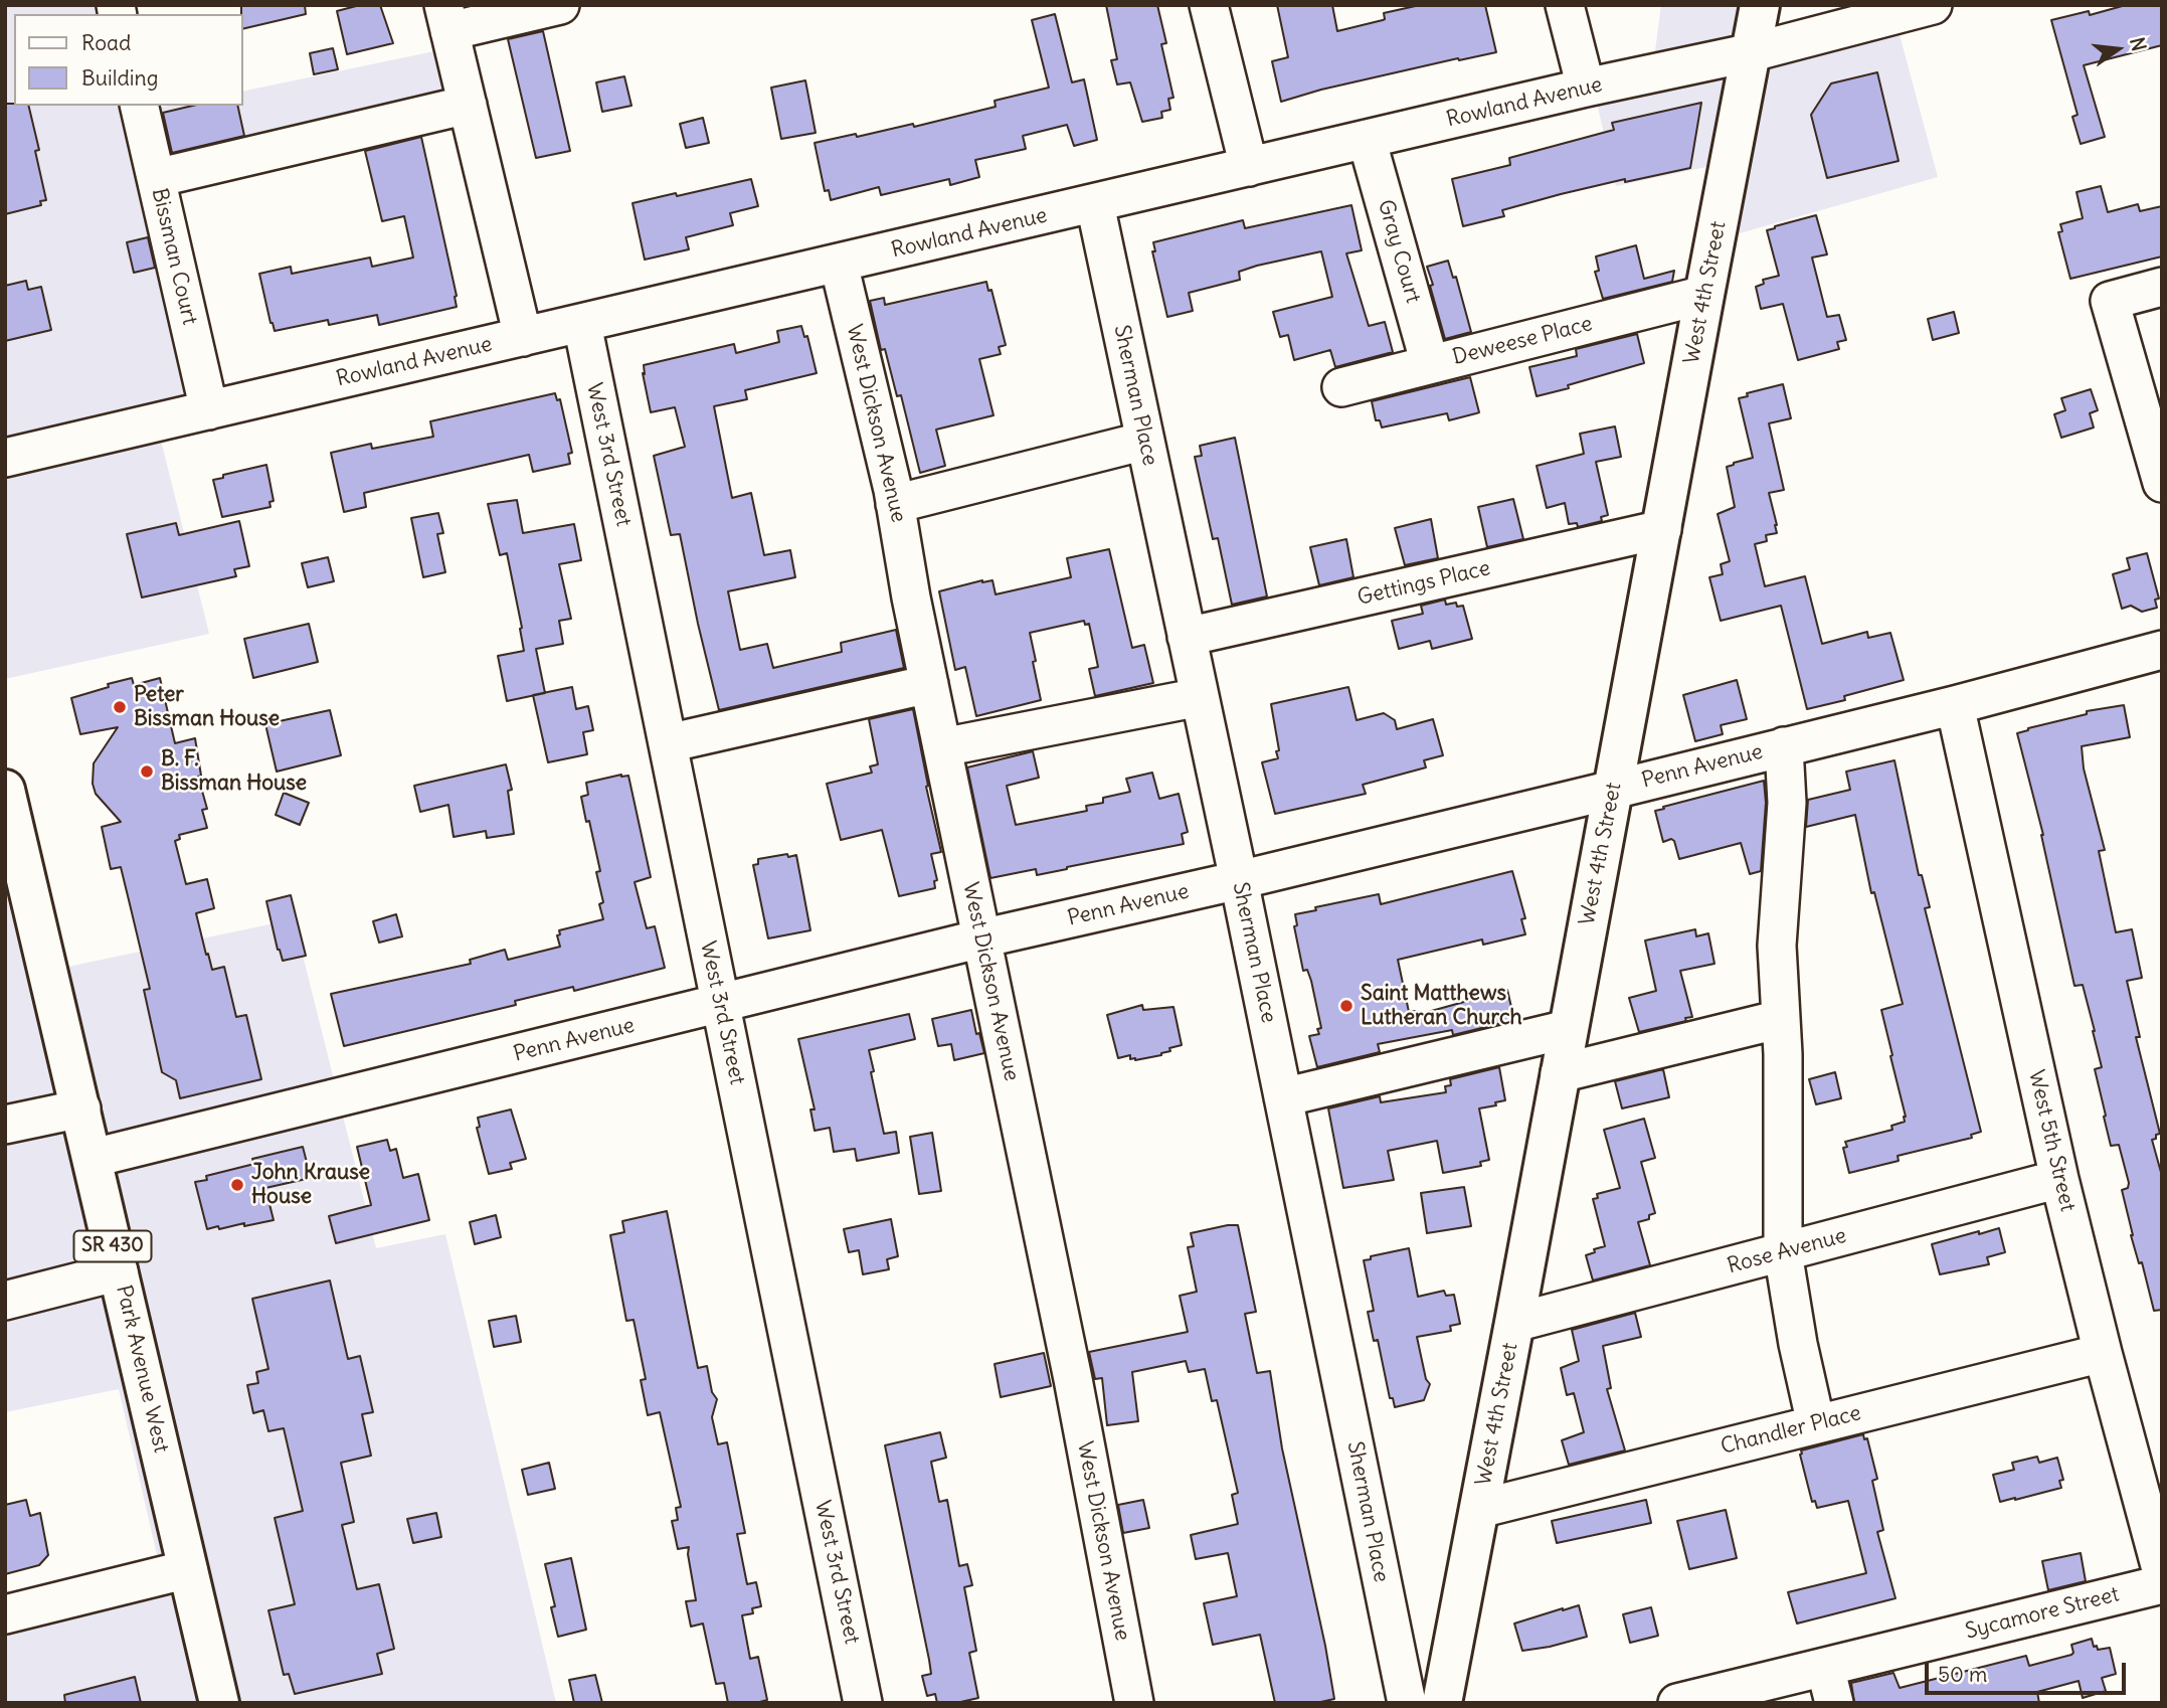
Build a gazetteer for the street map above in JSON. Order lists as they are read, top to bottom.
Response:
{
  "streets": {
    "main road": ["West 4th Street", "SR 430", "Park Avenue West"],
    "street": [
      "Rowland Avenue",
      "Gray Court",
      "Bissman Court",
      "Deweese Place",
      "Sherman Place",
      "West Dickson Avenue",
      "West 3rd Street",
      "Gettings Place",
      "Penn Avenue",
      "West 5th Street",
      "Rose Avenue",
      "Chandler Place",
      "Sycamore Street"
    ]
  },
  "crossings": [
    ["Rowland Avenue", "Gray Court"],
    ["Rowland Avenue", "Bissman Court"],
    ["Rowland Avenue", "West 4th Street"],
    ["Rowland Avenue", "Sherman Place"],
    ["Rowland Avenue", "West Dickson Avenue"],
    ["Rowland Avenue", "West 3rd Street"],
    ["Gray Court", "Deweese Place"],
    ["West 4th Street", "Deweese Place"],
    ["West 4th Street", "Gettings Place"],
    ["West 4th Street", "Penn Avenue"],
    ["West 4th Street", "Rose Avenue"],
    ["West 4th Street", "Chandler Place"],
    ["Sherman Place", "Gettings Place"],
    ["Sherman Place", "Penn Avenue"],
    ["West Dickson Avenue", "Penn Avenue"],
    ["West 3rd Street", "Penn Avenue"],
    ["Penn Avenue", "West 5th Street"],
    ["Penn Avenue", "Park Avenue West"],
    ["West 5th Street", "Rose Avenue"],
    ["West 5th Street", "Chandler Place"]
  ],
  "places": [
    "Peter Bissman House",
    "B. F. Bissman House",
    "Saint Matthews Lutheran Church",
    "John Krause House"
  ],
  "legend": ["Road", "Building"],
  "scale_bar": "50 m",
  "north": "right"
}
